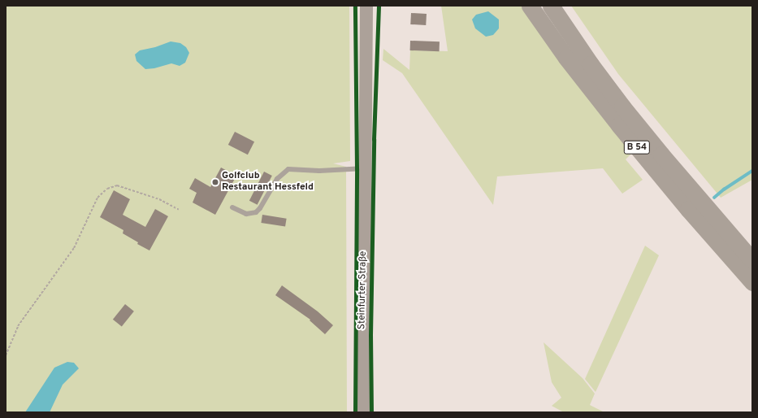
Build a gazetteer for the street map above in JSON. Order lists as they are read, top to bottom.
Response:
{
  "streets": {
    "highway": ["B 54"],
    "main road": ["Steinfurter Straße"]
  },
  "places": ["Golfclub Restaurant Hessfeld"]
}
